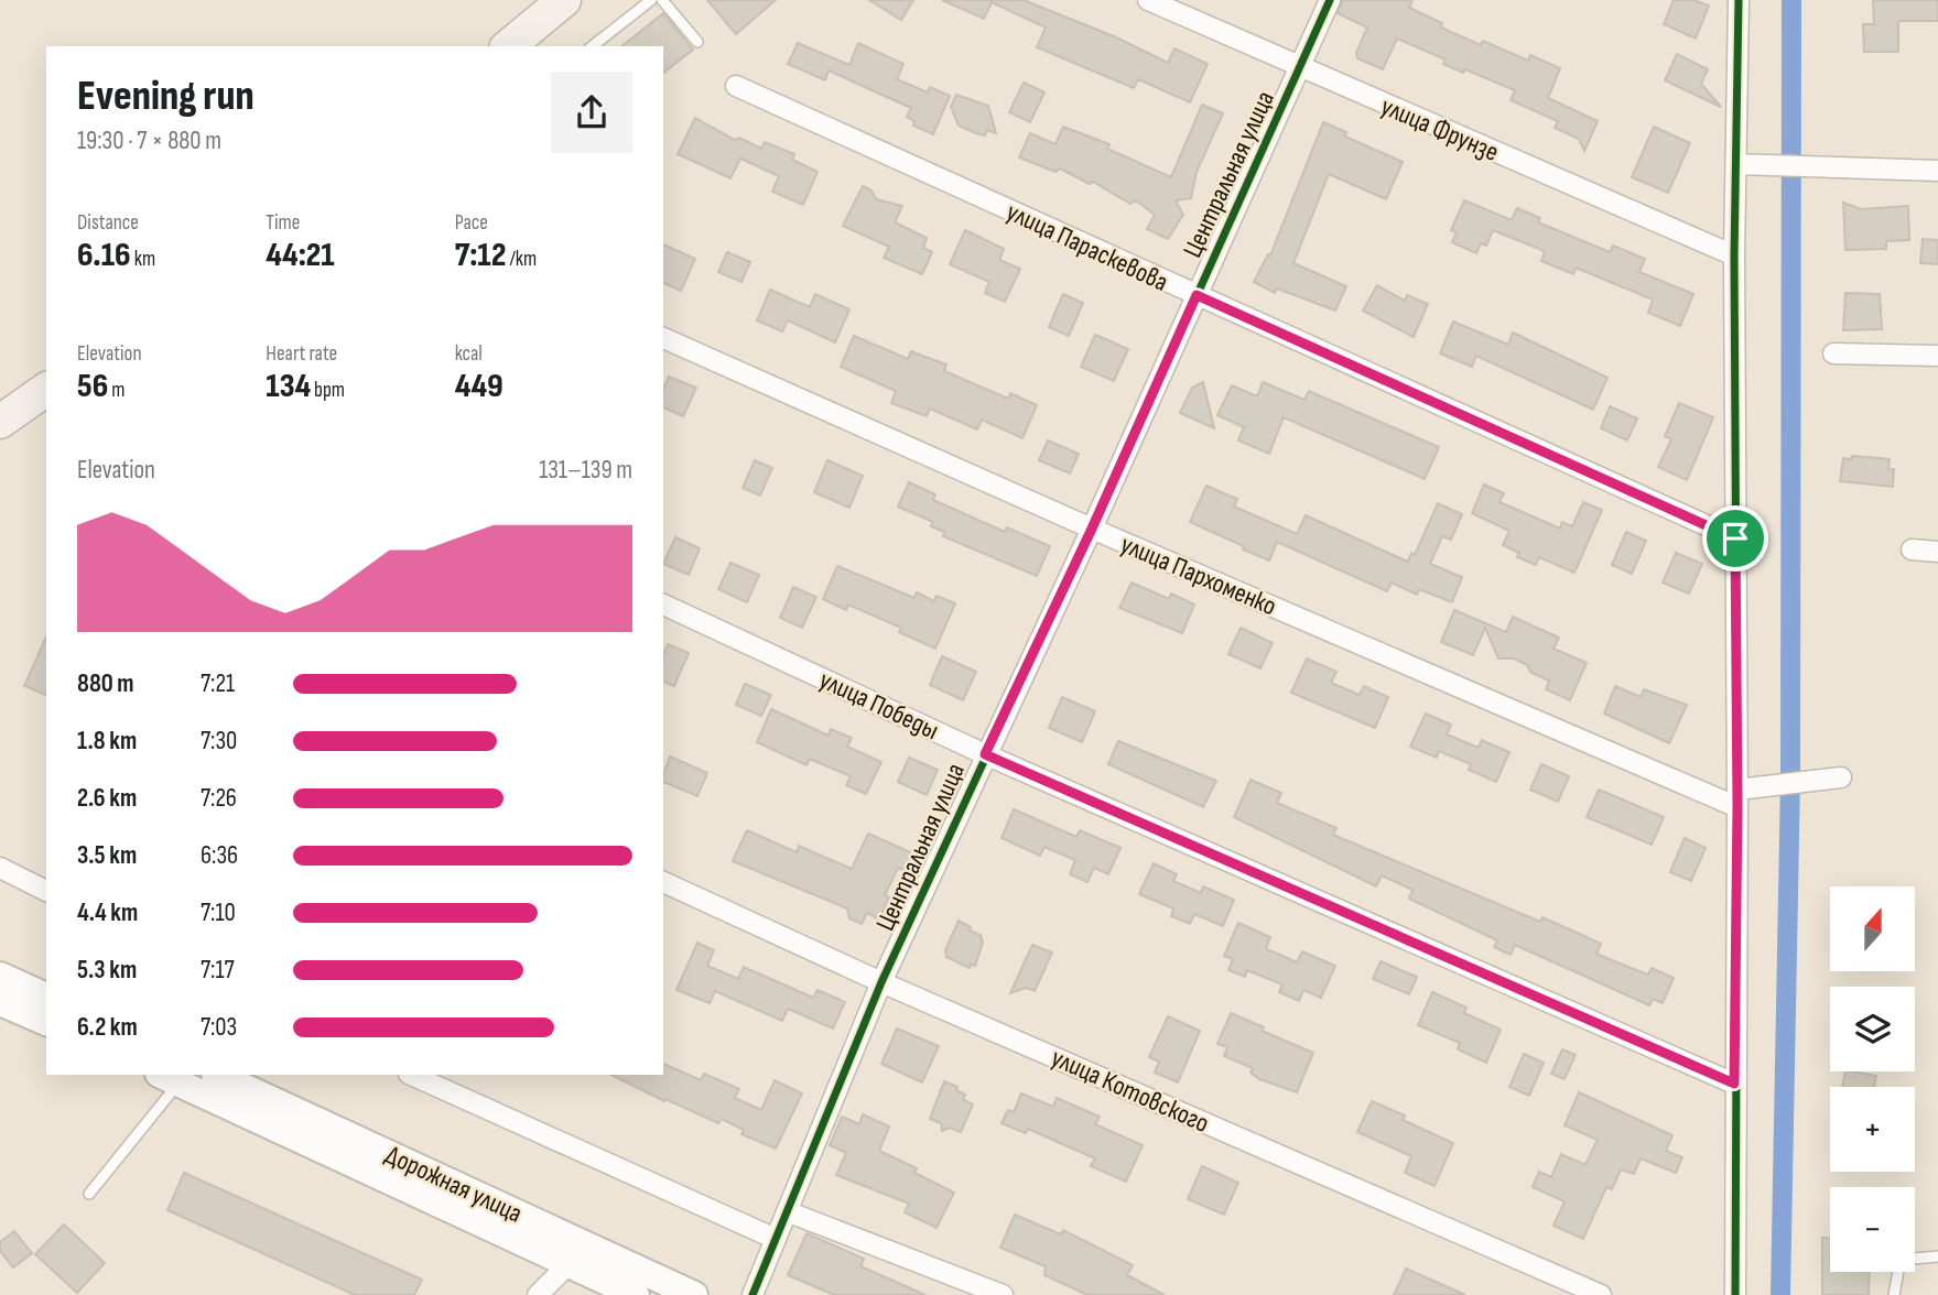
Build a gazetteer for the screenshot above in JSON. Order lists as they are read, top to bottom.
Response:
{
  "streets": {
    "main road": ["Дорожная улица"],
    "street": [
      "улица Фрунзе",
      "Центральная улица",
      "улица Параскевова",
      "улица Пархоменко",
      "улица Победы",
      "улица Котовского"
    ]
  },
  "crossings": [
    ["улица Фрунзе", "Центральная улица"],
    ["Центральная улица", "улица Параскевова"],
    ["Центральная улица", "улица Пархоменко"],
    ["Центральная улица", "улица Победы"],
    ["Центральная улица", "улица Котовского"]
  ],
  "north": "top",
  "page": {
    "heading": ["Evening run", "19:30 · 7 × 880 m"],
    "stats": [
      ["Distance", "6.16 km"],
      ["Time", "44:21"],
      ["Pace", "7:12 /km"],
      ["Elevation", "56 m"],
      ["Heart rate", "134 bpm"],
      ["kcal", "449"]
    ],
    "chart": ["Elevation", "131–139 m"],
    "list": [
      {
        "name": "880 m",
        "note": "7:21"
      },
      {
        "name": "1.8 km",
        "note": "7:30"
      },
      {
        "name": "2.6 km",
        "note": "7:26"
      },
      {
        "name": "3.5 km",
        "note": "6:36"
      },
      {
        "name": "4.4 km",
        "note": "7:10"
      },
      {
        "name": "5.3 km",
        "note": "7:17"
      },
      {
        "name": "6.2 km",
        "note": "7:03"
      }
    ],
    "map_buttons": ["+", "−"]
  }
}
